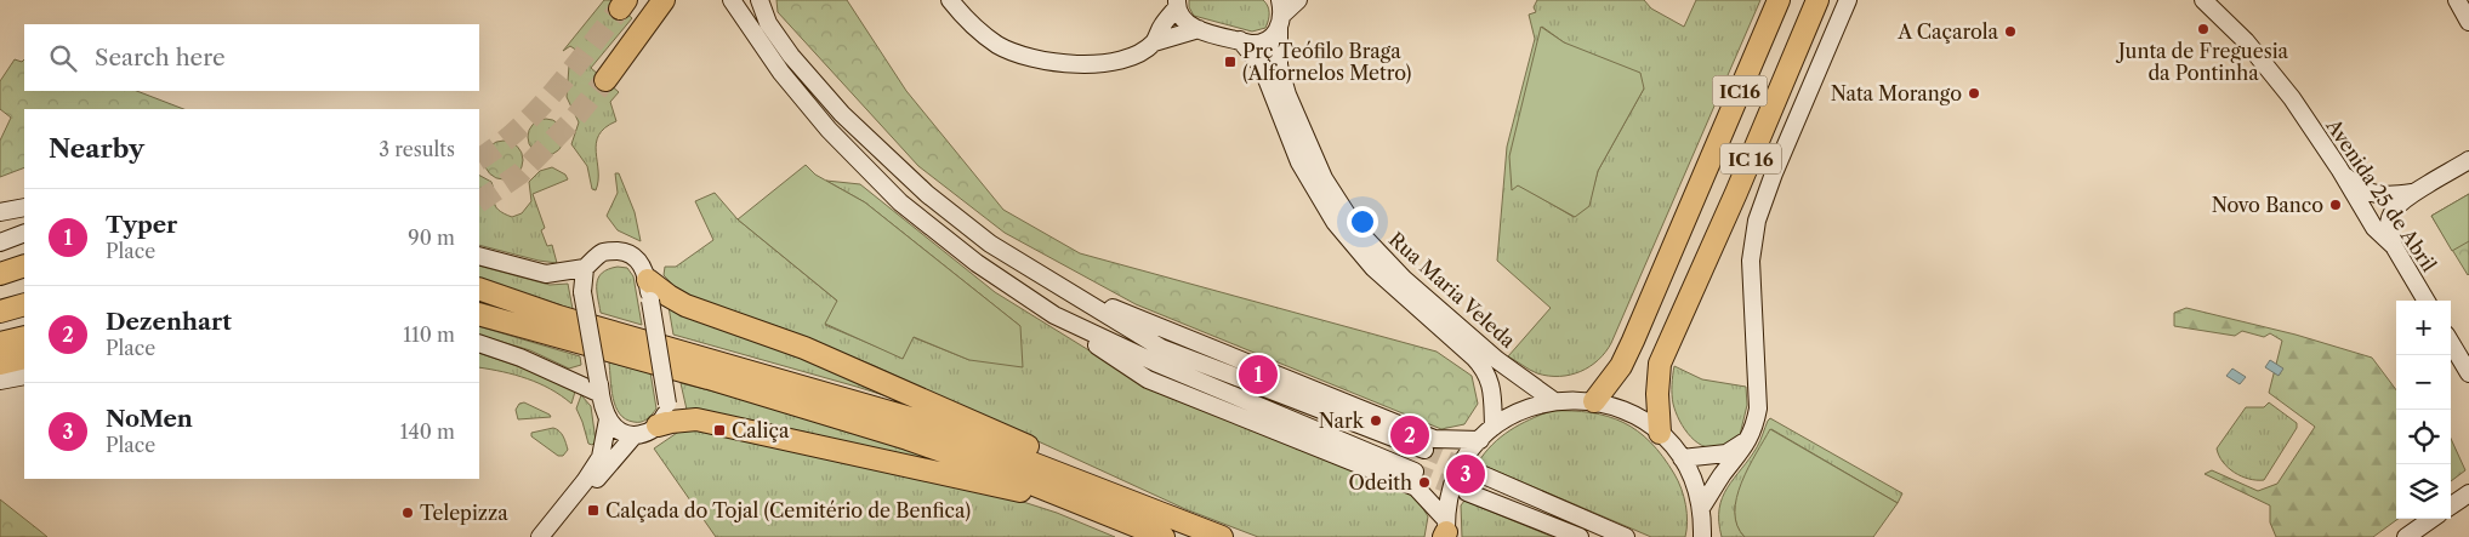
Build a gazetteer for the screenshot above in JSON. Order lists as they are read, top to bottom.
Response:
{
  "streets": {
    "highway": ["IC16", "IC 16"],
    "main road": ["Avenida 25 de Abril", "Rua Maria Veleda"]
  },
  "crossings": [
    ["IC16", "IC 16"]
  ],
  "places": {
    "other": [
      "Junta de Freguesia da Pontinha",
      "A Caçarola",
      "Nata Morango",
      "Novo Banco",
      "Nark",
      "Odeith",
      "Telepizza"
    ],
    "transit": ["Prç Teófilo Braga (Alfornelos Metro)", "Caliça", "Calçada do Tojal (Cemitério de Benfica)"]
  },
  "page": {
    "search": "Search here",
    "heading": ["Nearby", "3 results"],
    "list": [
      {
        "mark": "1",
        "name": "Typer",
        "note": "Place",
        "value": "90 m"
      },
      {
        "mark": "2",
        "name": "Dezenhart",
        "note": "Place",
        "value": "110 m"
      },
      {
        "mark": "3",
        "name": "NoMen",
        "note": "Place",
        "value": "140 m"
      }
    ],
    "map_buttons": ["+", "−"],
    "pins": ["1", "2", "3"]
  }
}
